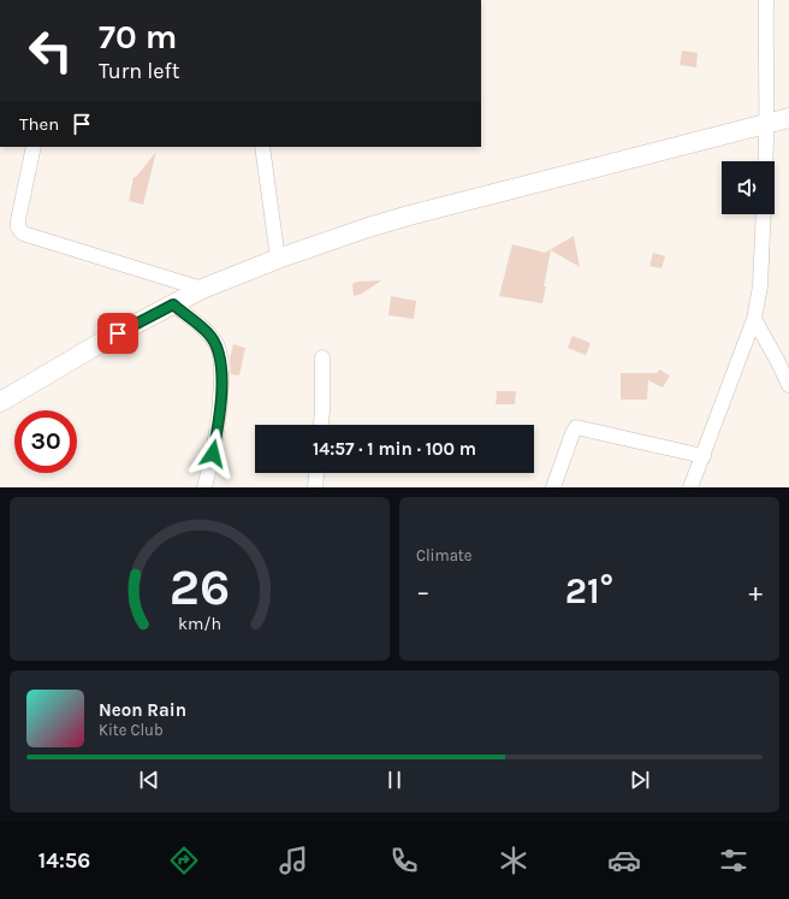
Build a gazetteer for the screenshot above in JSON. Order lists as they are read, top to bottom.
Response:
{
  "page": {
    "turn": ["70 m", "Turn left"],
    "then": "Then",
    "limit": "30",
    "trip": "14:57 · 1 min · 100 m",
    "tile": "Climate",
    "heat": ["−", "21°", "+"],
    "song": ["Neon Rain", "Kite Club"],
    "tabs": "14:56",
    "gauge": ["26", "km/h"]
  }
}
